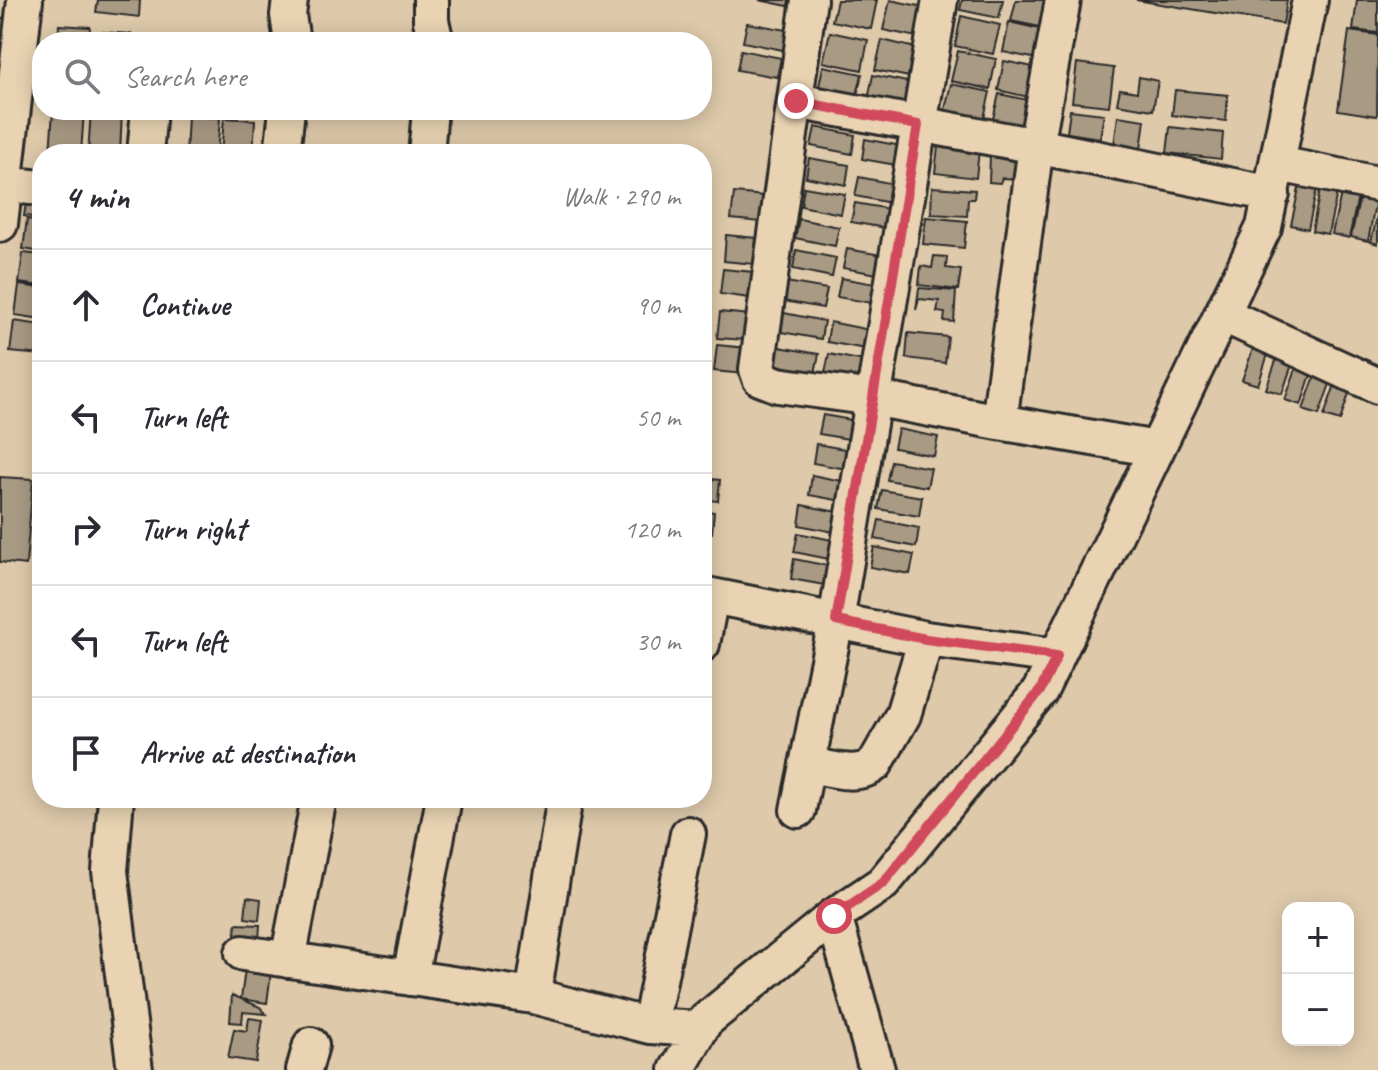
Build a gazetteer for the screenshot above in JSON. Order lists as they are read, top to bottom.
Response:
{
  "page": {
    "search": "Search here",
    "heading": ["4 min", "Walk · 290 m"],
    "list": [
      ["Continue", "90 m"],
      ["Turn left", "50 m"],
      ["Turn right", "120 m"],
      ["Turn left", "30 m"],
      "Arrive at destination"
    ],
    "map_buttons": ["+", "−"]
  }
}
